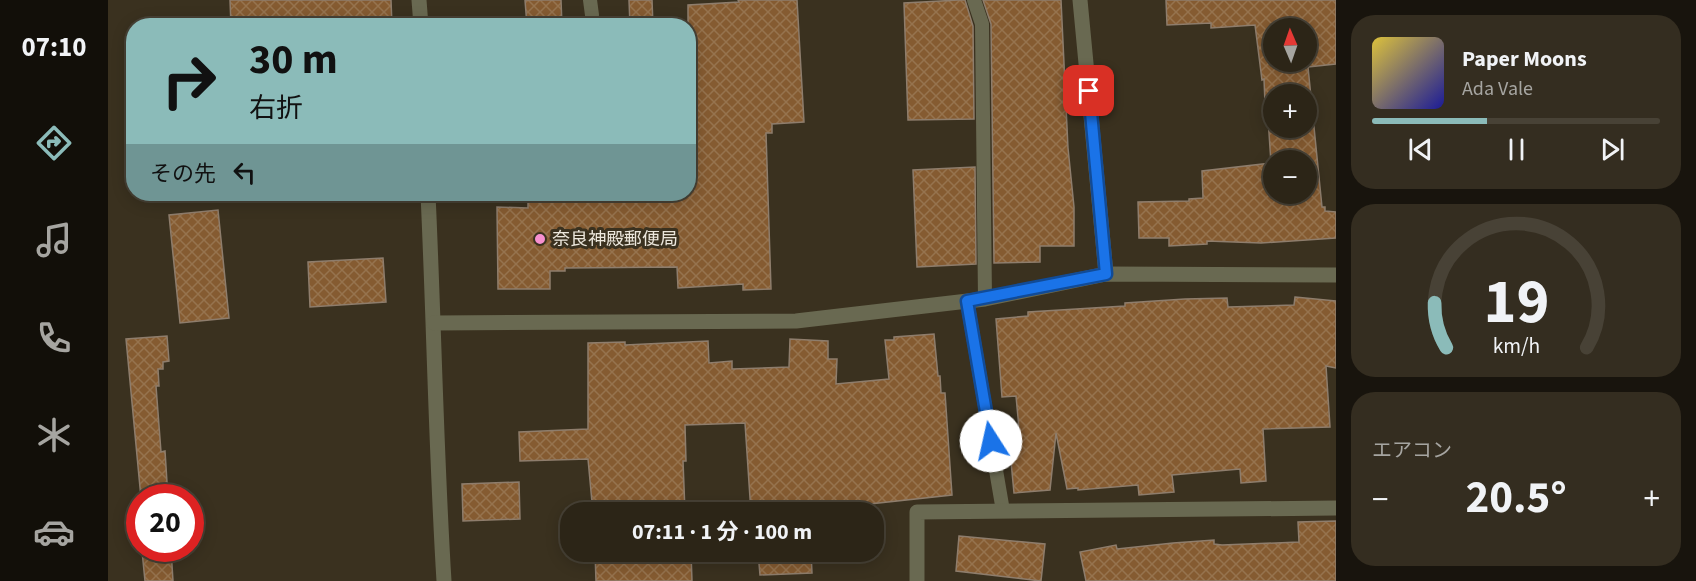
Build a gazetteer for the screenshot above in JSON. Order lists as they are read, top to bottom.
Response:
{
  "places": ["奈良神殿郵便局"],
  "north": "top",
  "page": {
    "tabs": "07:10",
    "map_buttons": ["+", "−"],
    "turn": ["30 m", "右折"],
    "song": ["Paper Moons", "Ada Vale"],
    "then": "その先",
    "tile": "エアコン",
    "heat": ["−", "20.5°", "+"],
    "limit": "20",
    "trip": "07:11 · 1 分 · 100 m",
    "gauge": ["19", "km/h"]
  }
}
